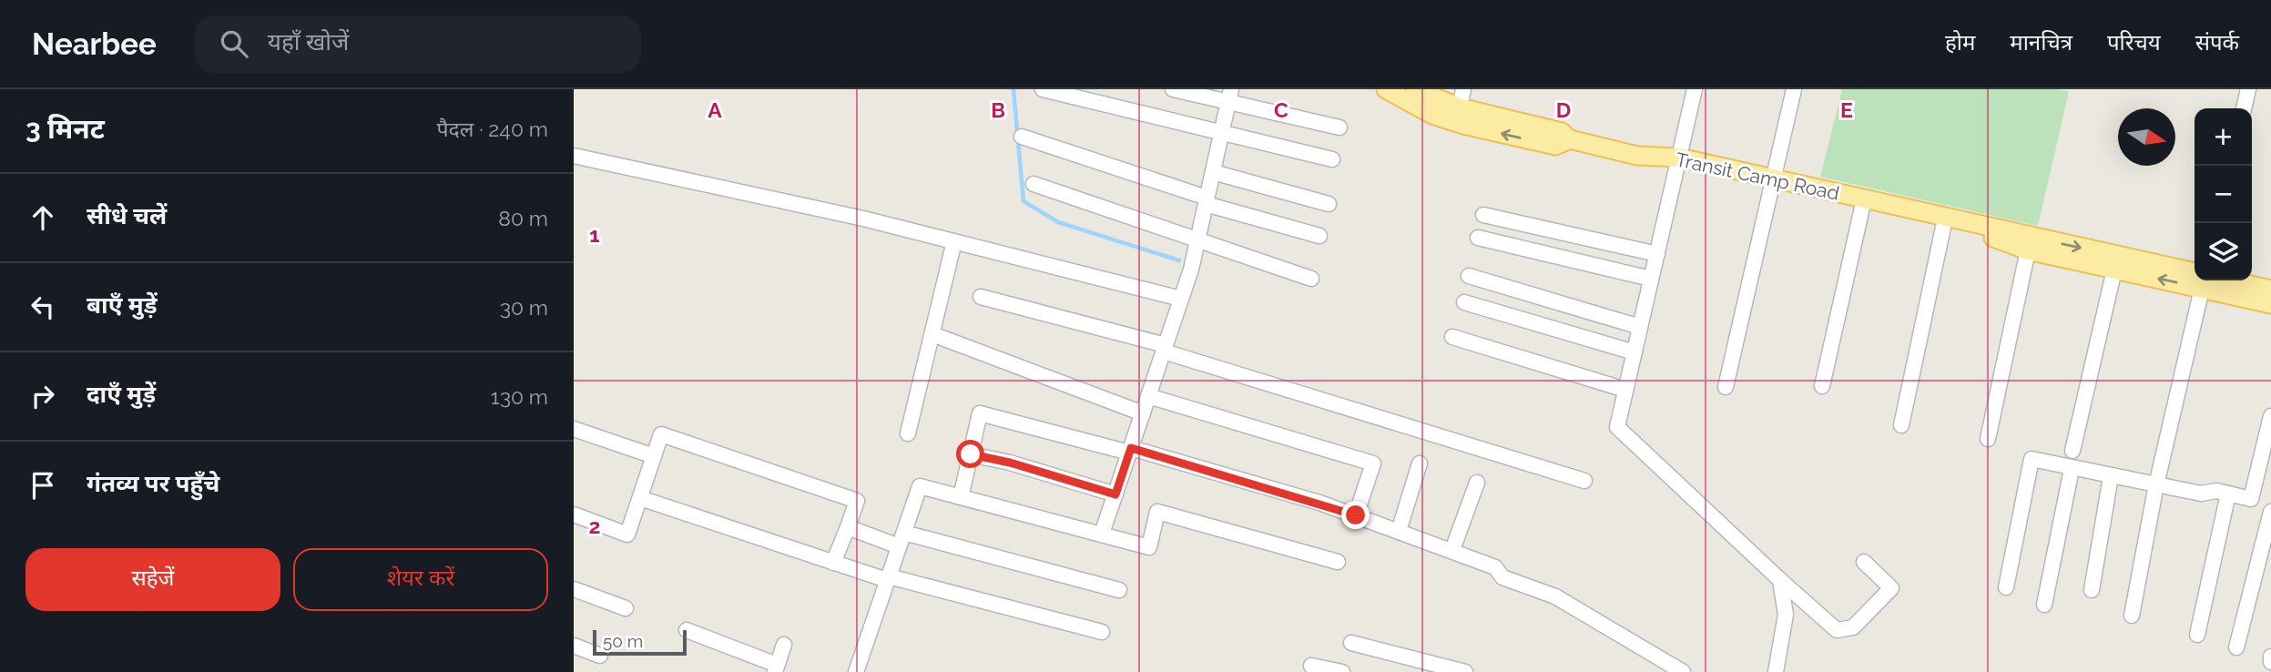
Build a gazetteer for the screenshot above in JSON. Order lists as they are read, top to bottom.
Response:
{
  "streets": {
    "main road": ["Transit Camp Road"]
  },
  "scale_bar": "50 m",
  "north": "right",
  "page": {
    "header": "Nearbee",
    "search": "यहाँ खोजें",
    "nav": [
      "होम",
      "मानचित्र",
      "परिचय",
      "संपर्क"
    ],
    "heading": ["3 मिनट", "पैदल · 240 m"],
    "map_buttons": ["+", "−"],
    "list": [
      ["सीधे चलें", "80 m"],
      ["बाएँ मुड़ें", "30 m"],
      ["दाएँ मुड़ें", "130 m"],
      "गंतव्य पर पहुँचे"
    ],
    "buttons": ["सहेजें", "शेयर करें"],
    "scale": "50 m"
  },
  "grid": {
    "columns": [
      "A",
      "B",
      "C",
      "D",
      "E"
    ],
    "rows": ["1", "2"]
  }
}
